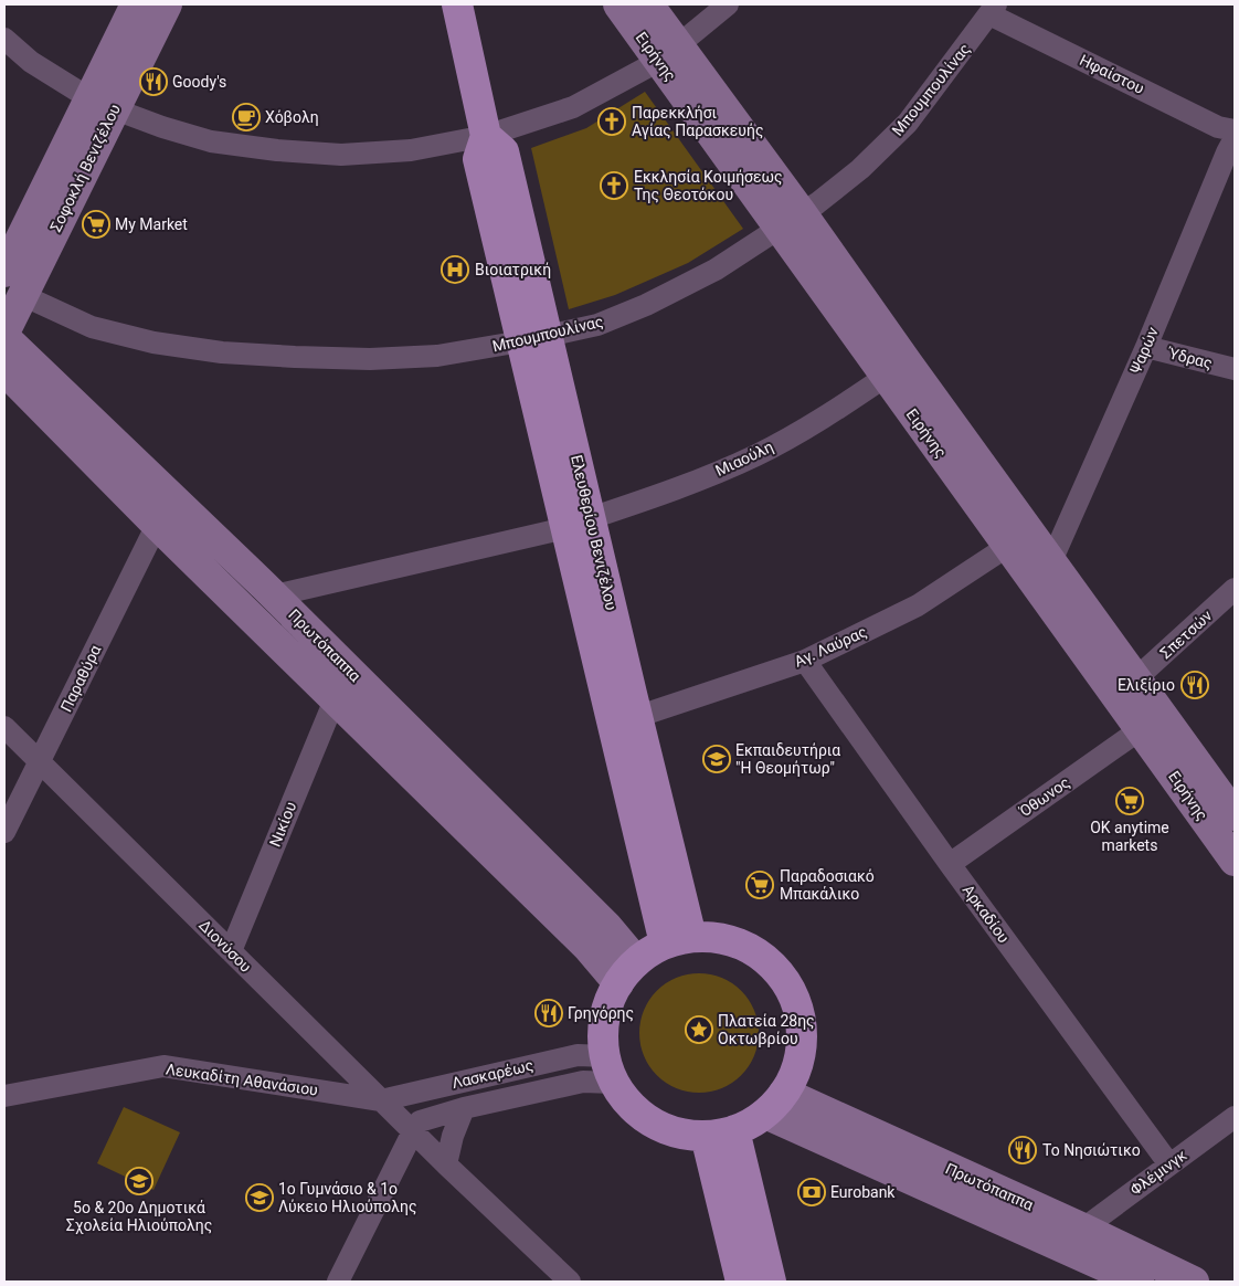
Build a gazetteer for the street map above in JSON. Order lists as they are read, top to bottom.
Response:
{
  "streets": {
    "main road": ["Ελευθερίου Βενιζέλου"],
    "street": [
      "Ειρήνης",
      "Ηφαίστου",
      "Μπουμπουλίνας",
      "Σοφοκλή Βενιζέλου",
      "Ψαρών",
      "Ύδρας",
      "Μιαούλη",
      "Σπετσών",
      "Πρωτόπαππα",
      "Αγ. Λαύρας",
      "Παραθύρα",
      "Όθωνος",
      "Νικίου",
      "Αρκαδίου",
      "Διονύσου",
      "Λασκαρέως",
      "Λευκαδίτη Αθανάσιου",
      "Φλέμινγκ"
    ]
  },
  "crossings": [
    ["Ειρήνης", "Μπουμπουλίνας"],
    ["Ειρήνης", "Ψαρών"],
    ["Ειρήνης", "Μιαούλη"],
    ["Ειρήνης", "Σπετσών"],
    ["Ειρήνης", "Αγ. Λαύρας"],
    ["Ειρήνης", "Όθωνος"],
    ["Ηφαίστου", "Μπουμπουλίνας"],
    ["Μπουμπουλίνας", "Σοφοκλή Βενιζέλου"],
    ["Μπουμπουλίνας", "Ελευθερίου Βενιζέλου"],
    ["Ψαρών", "Ύδρας"],
    ["Μιαούλη", "Ελευθερίου Βενιζέλου"],
    ["Μιαούλη", "Πρωτόπαππα"],
    ["Ελευθερίου Βενιζέλου", "Πρωτόπαππα"],
    ["Ελευθερίου Βενιζέλου", "Αγ. Λαύρας"],
    ["Ελευθερίου Βενιζέλου", "Λασκαρέως"],
    ["Πρωτόπαππα", "Παραθύρα"],
    ["Πρωτόπαππα", "Νικίου"],
    ["Πρωτόπαππα", "Λασκαρέως"],
    ["Πρωτόπαππα", "Φλέμινγκ"],
    ["Αγ. Λαύρας", "Αρκαδίου"],
    ["Παραθύρα", "Διονύσου"],
    ["Όθωνος", "Αρκαδίου"],
    ["Νικίου", "Διονύσου"],
    ["Αρκαδίου", "Φλέμινγκ"],
    ["Διονύσου", "Λασκαρέως"],
    ["Διονύσου", "Λευκαδίτη Αθανάσιου"],
    ["Λασκαρέως", "Λευκαδίτη Αθανάσιου"]
  ],
  "places": {
    "restaurant": [
      "Goody's",
      "Ελιξίριο",
      "Γρηγόρης",
      "Το Νησιώτικο"
    ],
    "cafe": ["Χόβολη"],
    "church": ["Παρεκκλήσι Αγίας Παρασκευής", "Εκκλησία Κοιμήσεως Της Θεοτόκου"],
    "supermarket": ["My Market", "OK anytime markets", "Παραδοσιακό Μπακάλικο"],
    "hospital": ["Βιοιατρική"],
    "school or university": ["Εκπαιδευτήρια \"Η Θεομήτωρ\"", "5ο & 20ο Δημοτικά Σχολεία Ηλιούπολης", "1ο Γυμνάσιο & 1ο Λύκειο Ηλιούπολης"],
    "place": ["Πλατεία 28ης Οκτωβρίου"],
    "bank": ["Eurobank"]
  }
}
